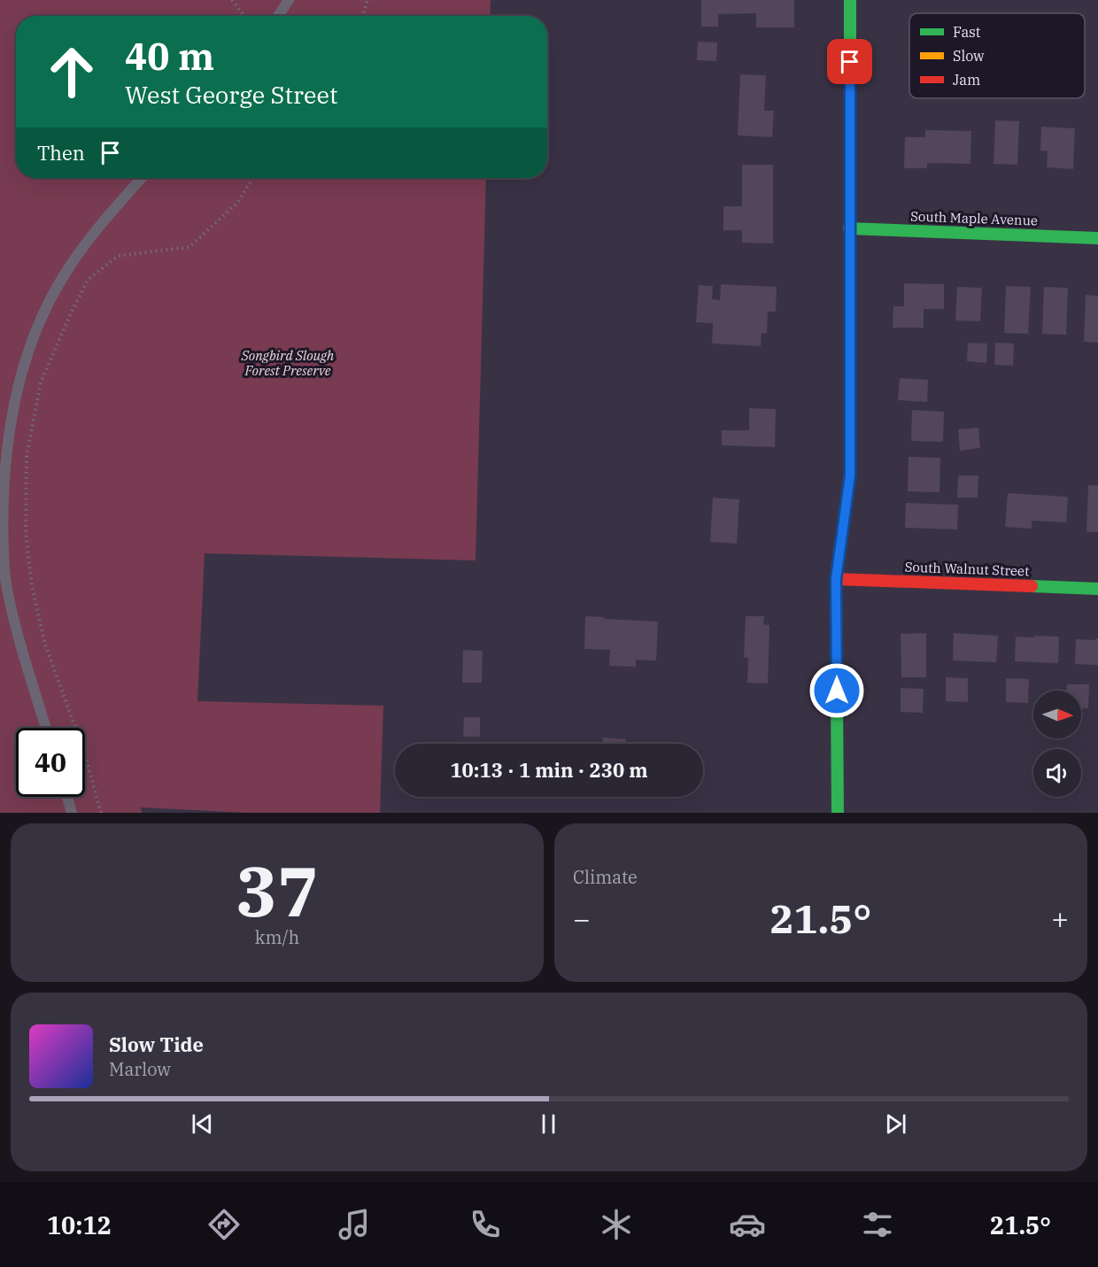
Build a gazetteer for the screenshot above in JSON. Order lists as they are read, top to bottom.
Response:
{
  "streets": {
    "street": ["South Maple Avenue", "South Walnut Street"]
  },
  "parks": ["Songbird Slough Forest Preserve"],
  "legend": ["Fast", "Slow", "Jam"],
  "north": "right",
  "page": {
    "turn": ["40 m", "West George Street"],
    "then": "Then",
    "limit": "40",
    "trip": "10:13 · 1 min · 230 m",
    "tile": [
      ["37", "km/h"],
      "Climate"
    ],
    "heat": ["−", "21.5°", "+"],
    "song": ["Slow Tide", "Marlow"],
    "tabs": ["10:12", "21.5°"]
  }
}
